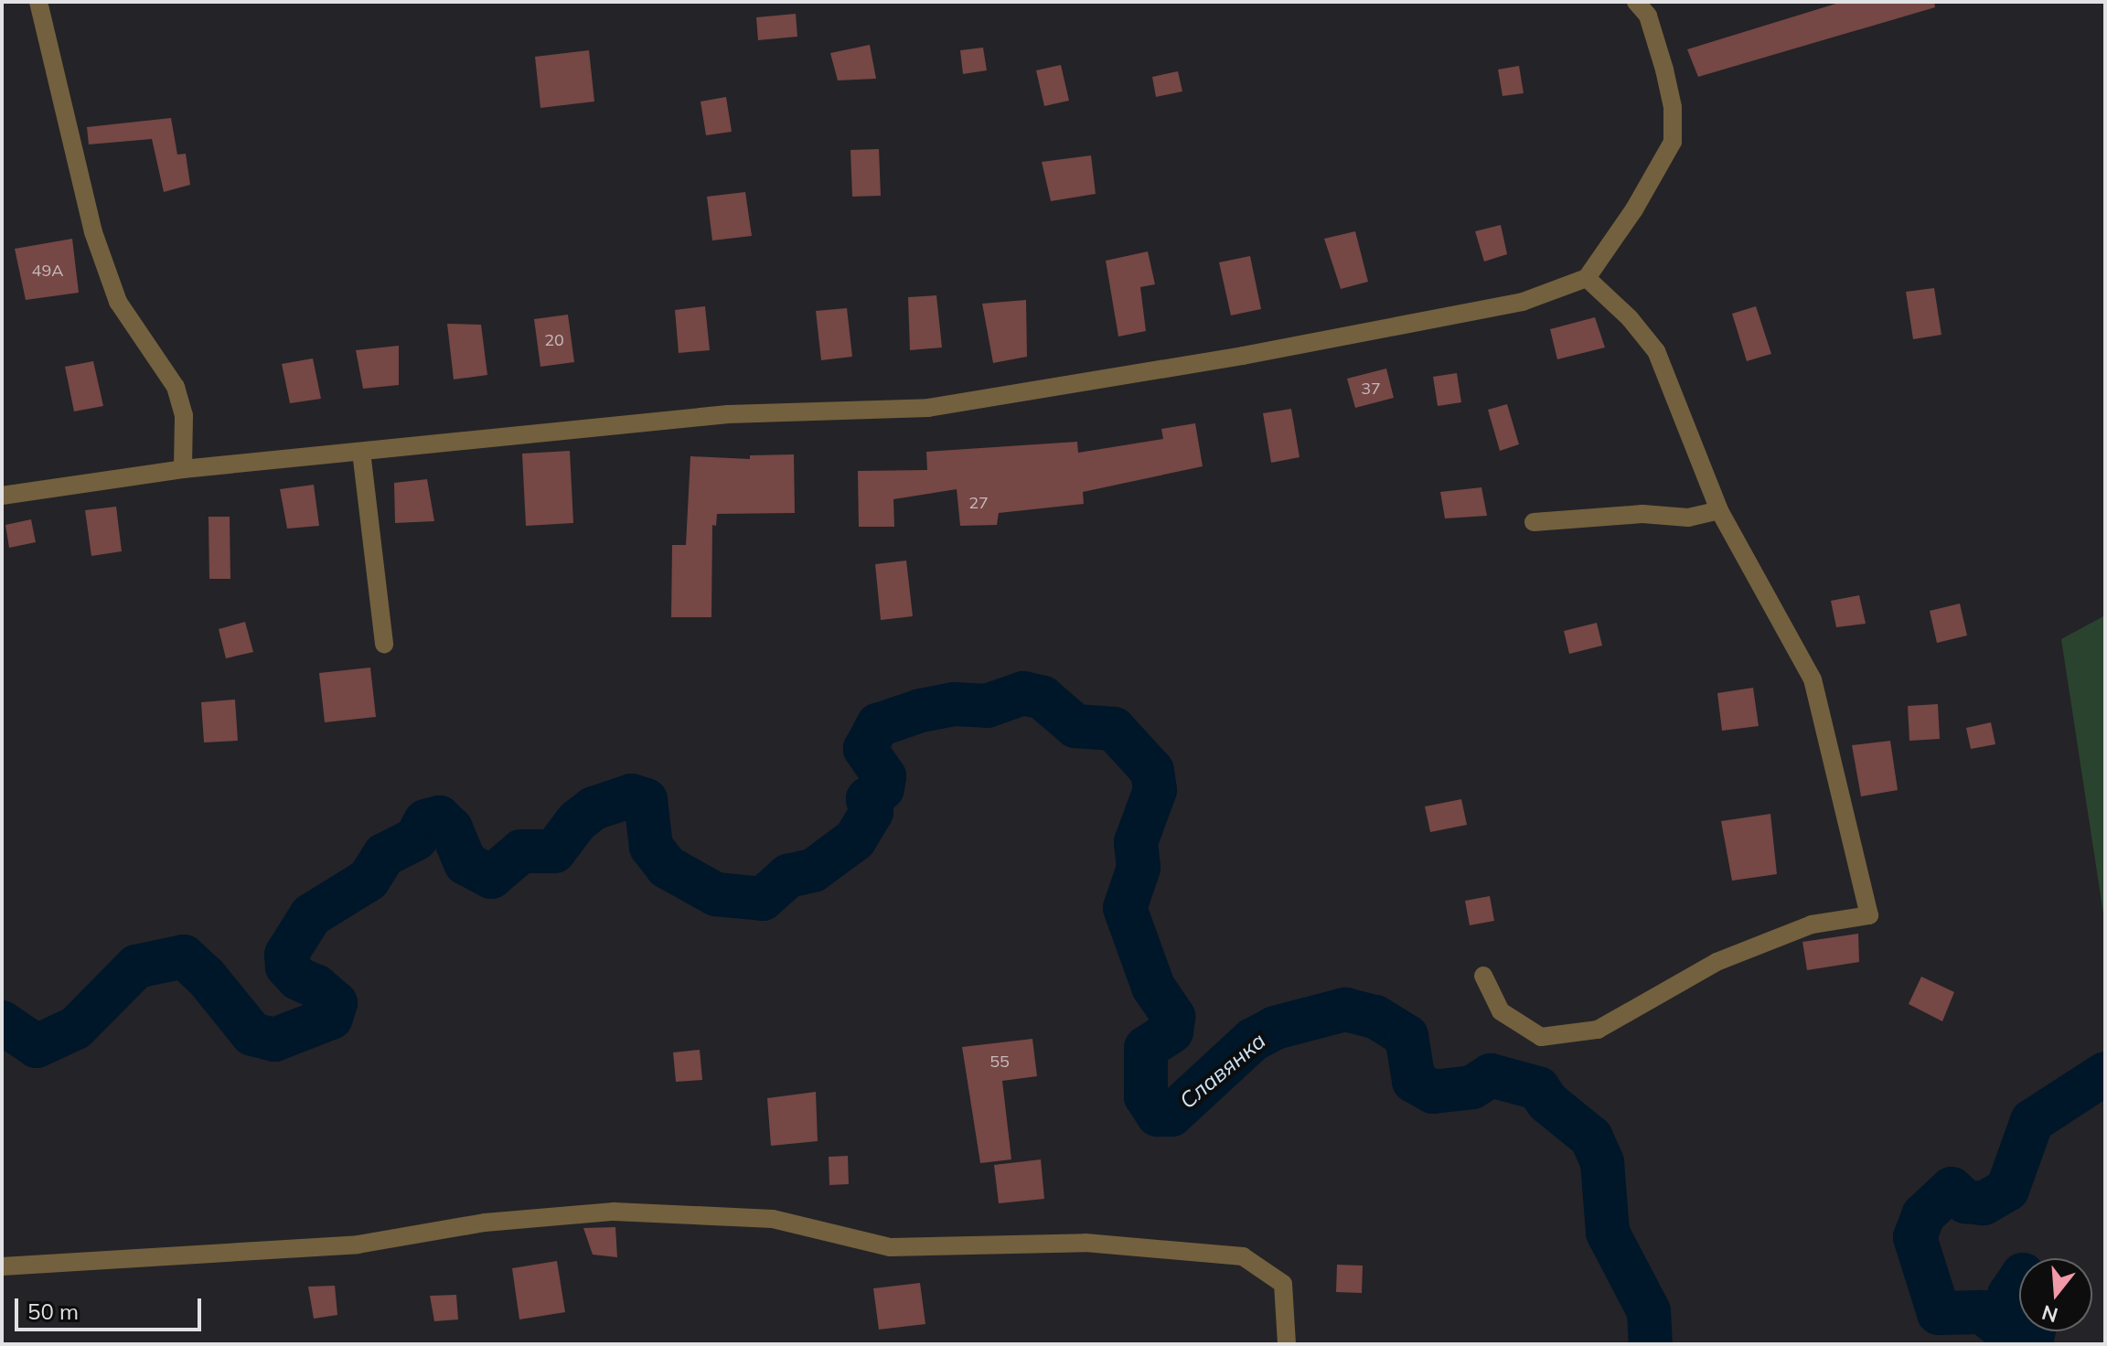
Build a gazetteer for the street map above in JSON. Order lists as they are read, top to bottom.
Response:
{
  "water": ["Славянка"],
  "house_numbers": [
    "49А",
    "20",
    "37",
    "27",
    "55"
  ],
  "scale_bar": "50 m",
  "north": "bottom"
}
